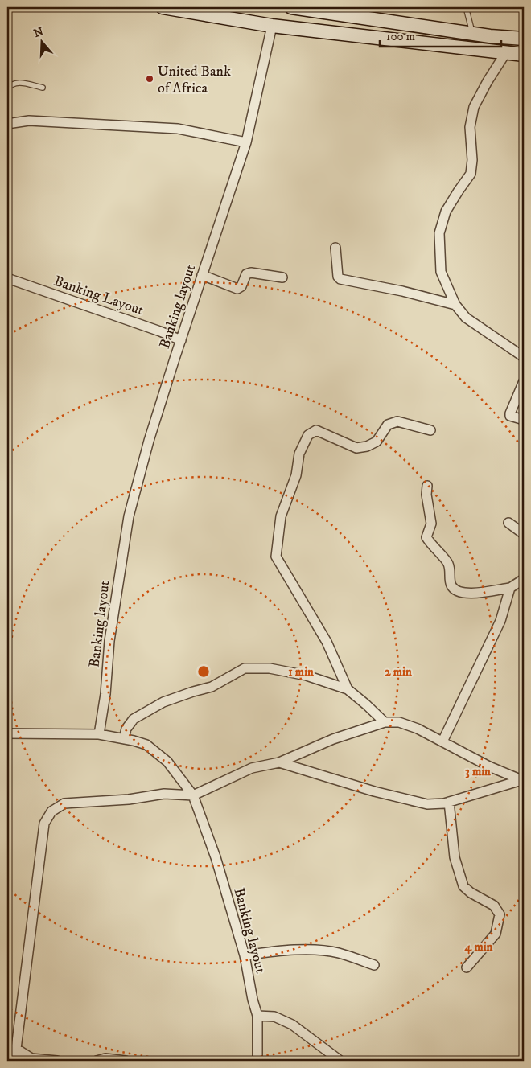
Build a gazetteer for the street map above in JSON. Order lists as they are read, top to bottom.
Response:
{
  "streets": {
    "street": ["Banking Layout", "Banking layout"]
  },
  "crossings": [
    ["Banking Layout", "Banking layout"]
  ],
  "places": ["United Bank of Africa"],
  "scale_bar": "100 m",
  "north": "top",
  "rings": [
    "1 min",
    "2 min",
    "3 min",
    "4 min"
  ]
}
